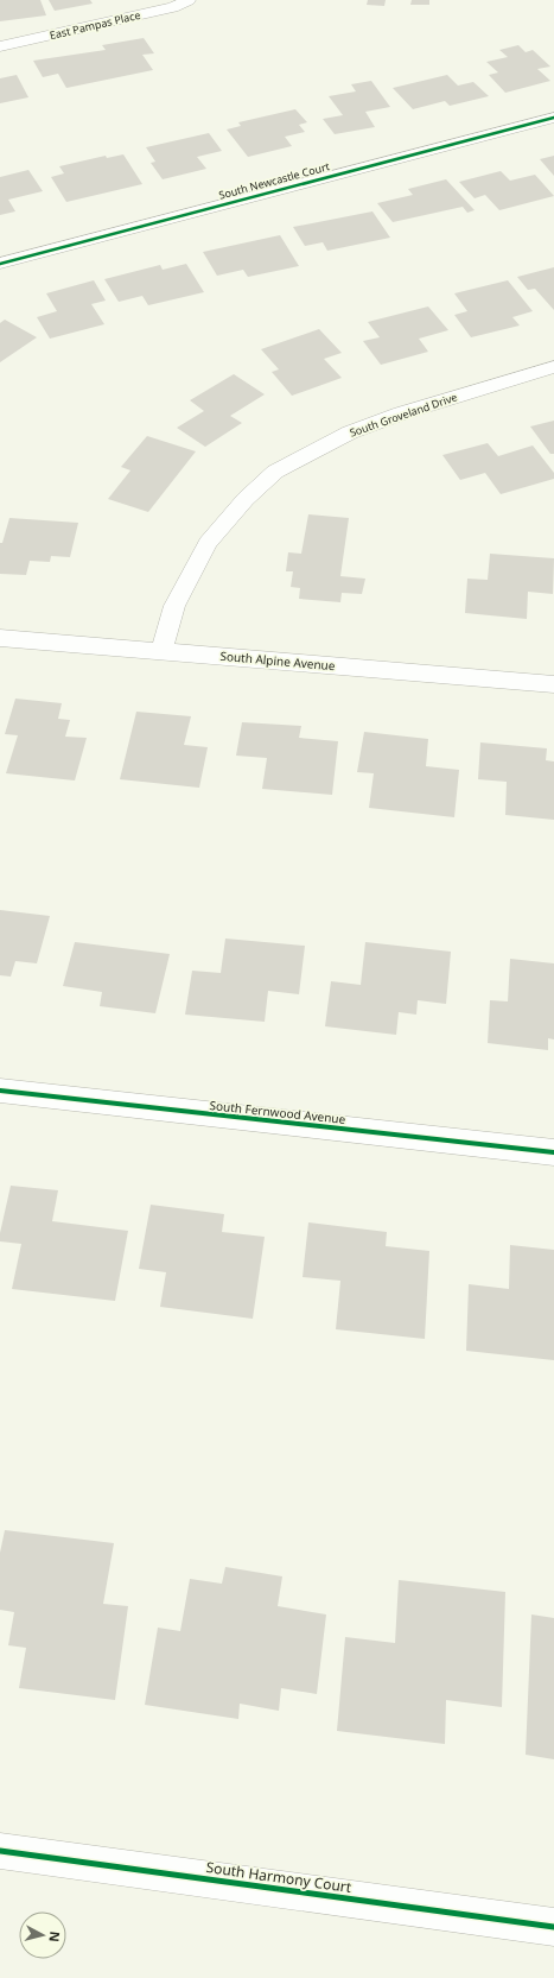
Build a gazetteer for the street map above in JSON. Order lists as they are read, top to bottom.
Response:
{
  "streets": {
    "street": [
      "East Pampas Place",
      "South Newcastle Court",
      "South Groveland Drive",
      "South Alpine Avenue",
      "South Fernwood Avenue",
      "South Harmony Court"
    ]
  },
  "crossings": [
    ["South Groveland Drive", "South Alpine Avenue"]
  ],
  "north": "right"
}
